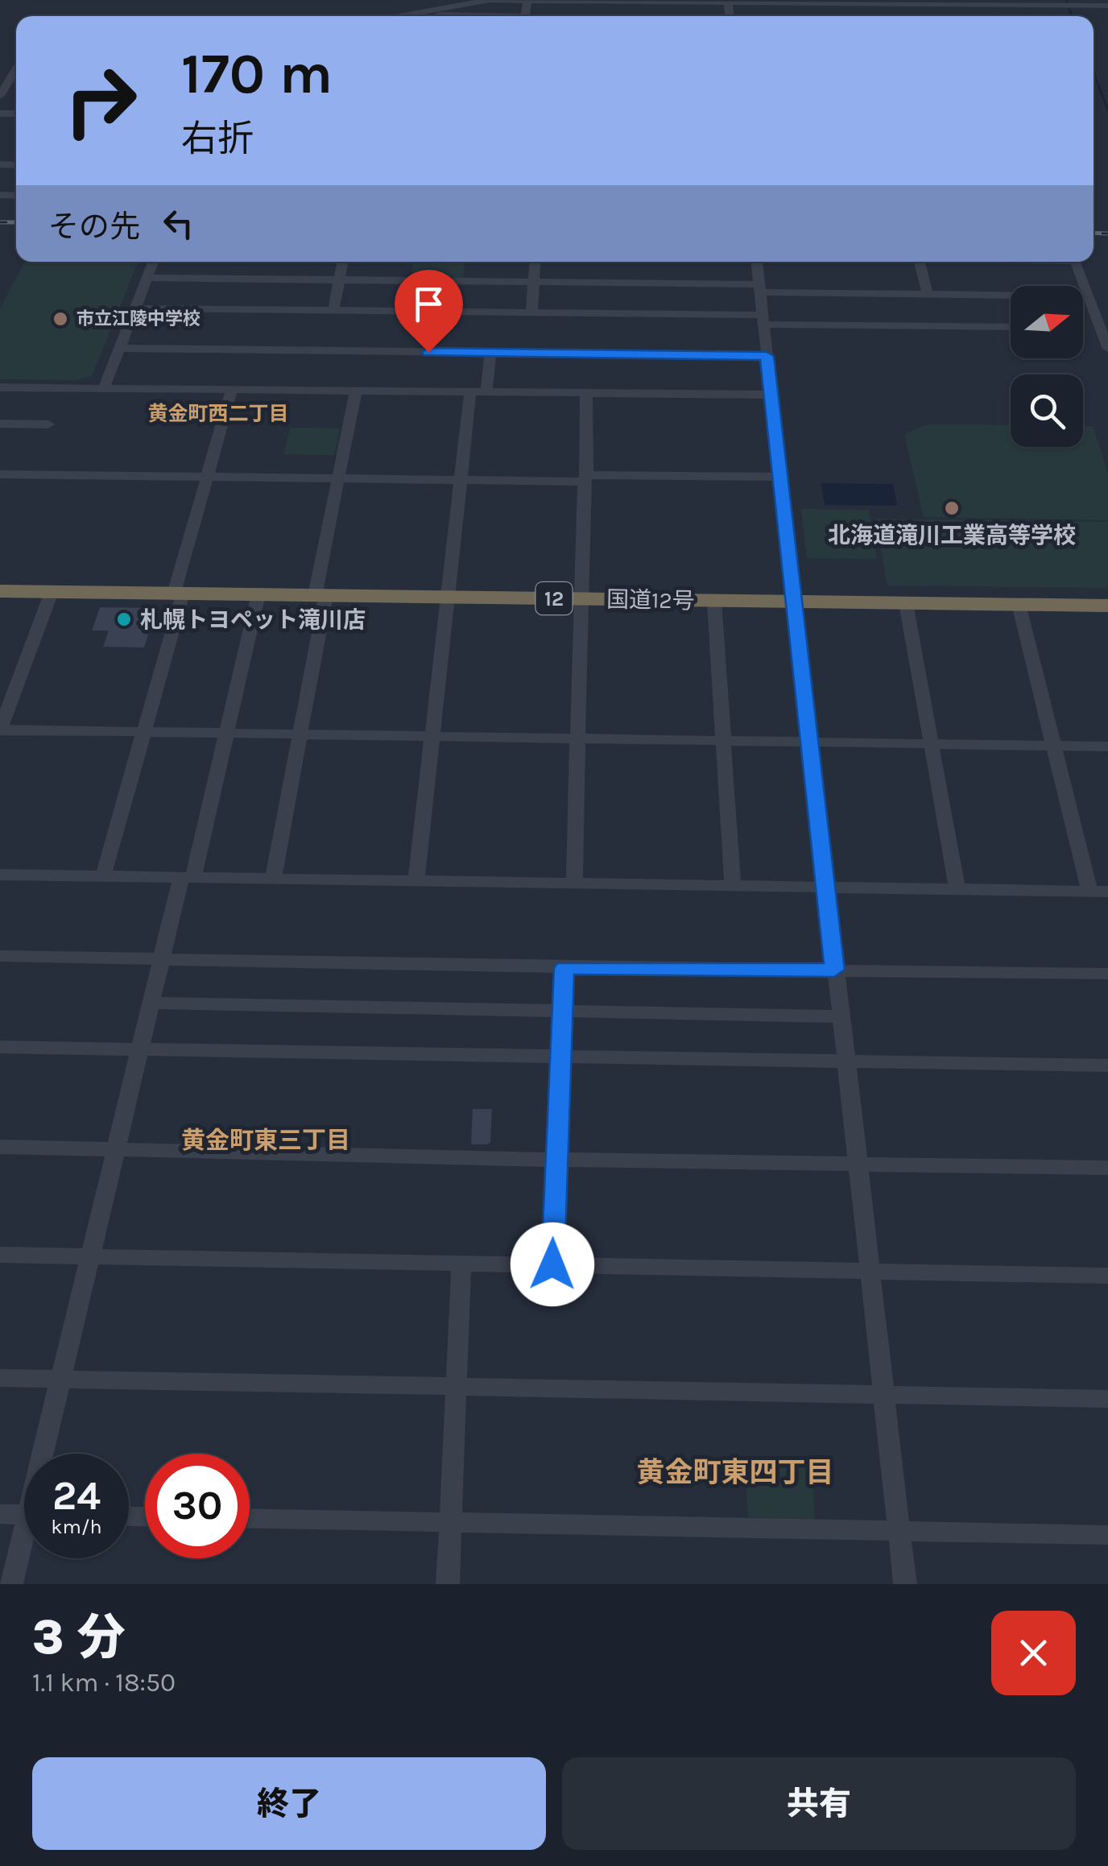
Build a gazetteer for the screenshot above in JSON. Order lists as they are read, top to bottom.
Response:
{
  "streets": {
    "highway": ["12", "国道12号"]
  },
  "districts": ["黄金町西二丁目", "黄金町東三丁目", "黄金町東四丁目"],
  "places": ["市立江陵中学校", "北海道滝川工業高等学校", "札幌トヨペット滝川店"],
  "north": "right",
  "page": {
    "turn": ["170 m", "右折"],
    "then": "その先",
    "speed": "24 km/h",
    "limit": "30",
    "heading": ["3 分", "1.1 km · 18:50"],
    "buttons": ["終了", "共有"]
  }
}
